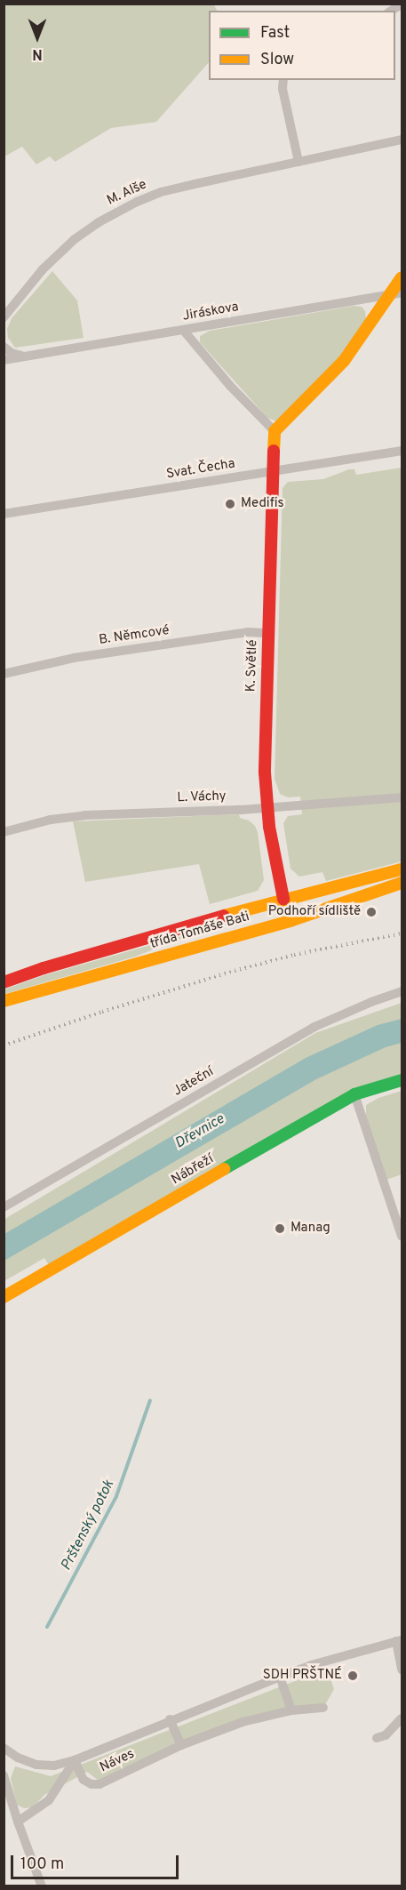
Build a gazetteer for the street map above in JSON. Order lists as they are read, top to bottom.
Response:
{
  "streets": {
    "street": [
      "M. Alše",
      "Jiráskova",
      "Svat. Čecha",
      "B. Němcové",
      "K. Světlé",
      "L. Váchy",
      "třída Tomáše Bati",
      "Jateční",
      "Nábřeží",
      "Náves"
    ]
  },
  "crossings": [
    ["Svat. Čecha", "K. Světlé"],
    ["B. Němcové", "K. Světlé"],
    ["K. Světlé", "L. Váchy"],
    ["K. Světlé", "třída Tomáše Bati"]
  ],
  "water": ["Dřevnice", "Prštenský potok"],
  "places": [
    "Medifis",
    "Podhoří sídliště",
    "Manag",
    "SDH PRŠTNÉ"
  ],
  "legend": ["Fast", "Slow"],
  "scale_bar": "100 m",
  "north": "bottom"
}
